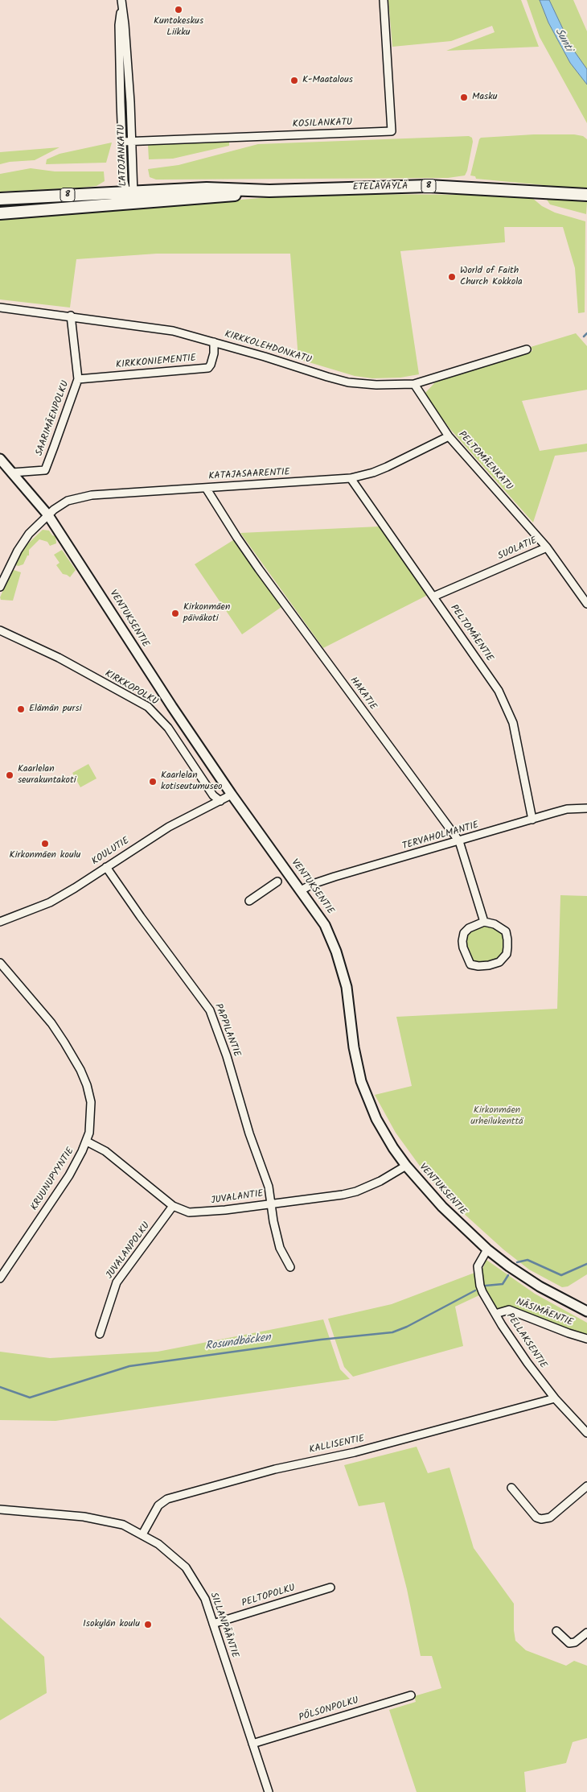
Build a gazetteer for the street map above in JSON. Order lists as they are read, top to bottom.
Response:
{
  "streets": {
    "highway": ["8", "ETELÄVÄYLÄ"],
    "main road": ["VENTUKSENTIE"],
    "street": [
      "KOSILANKATU",
      "LATOJANKATU",
      "KIRKKOLEHDONKATU",
      "KIRKKONIEMENTIE",
      "SAARIMÄENPOLKU",
      "PELTOMÄENKATU",
      "KATAJASAARENTIE",
      "SUOLATIE",
      "PELTOMÄENTIE",
      "KIRKKOPOLKU",
      "HAKATIE",
      "TERVAHOLMANTIE",
      "KOULUTIE",
      "PAPPILANTIE",
      "KRUUNUPYYNTIE",
      "JUVALANTIE",
      "JUVALANPOLKU",
      "NÄSIMÄENTIE",
      "PELLAKSENTIE",
      "KALLISENTIE",
      "PELTOPOLKU",
      "SILLANPÄÄNTIE",
      "PÖLSONPOLKU"
    ]
  },
  "crossings": [
    ["KOSILANKATU", "LATOJANKATU"],
    ["LATOJANKATU", "ETELÄVÄYLÄ"],
    ["KIRKKOLEHDONKATU", "KIRKKONIEMENTIE"],
    ["KIRKKOLEHDONKATU", "SAARIMÄENPOLKU"],
    ["KIRKKOLEHDONKATU", "PELTOMÄENKATU"],
    ["KIRKKONIEMENTIE", "SAARIMÄENPOLKU"],
    ["SAARIMÄENPOLKU", "VENTUKSENTIE"],
    ["PELTOMÄENKATU", "KATAJASAARENTIE"],
    ["PELTOMÄENKATU", "SUOLATIE"],
    ["KATAJASAARENTIE", "VENTUKSENTIE"],
    ["KATAJASAARENTIE", "PELTOMÄENTIE"],
    ["KATAJASAARENTIE", "HAKATIE"],
    ["SUOLATIE", "PELTOMÄENTIE"],
    ["VENTUKSENTIE", "TERVAHOLMANTIE"],
    ["VENTUKSENTIE", "KOULUTIE"],
    ["VENTUKSENTIE", "JUVALANTIE"],
    ["VENTUKSENTIE", "PELLAKSENTIE"],
    ["PELTOMÄENTIE", "TERVAHOLMANTIE"],
    ["KIRKKOPOLKU", "KOULUTIE"],
    ["HAKATIE", "TERVAHOLMANTIE"],
    ["KOULUTIE", "PAPPILANTIE"],
    ["PAPPILANTIE", "JUVALANTIE"],
    ["KRUUNUPYYNTIE", "JUVALANTIE"],
    ["JUVALANTIE", "JUVALANPOLKU"],
    ["NÄSIMÄENTIE", "PELLAKSENTIE"],
    ["PELLAKSENTIE", "KALLISENTIE"],
    ["KALLISENTIE", "SILLANPÄÄNTIE"],
    ["PELTOPOLKU", "SILLANPÄÄNTIE"],
    ["SILLANPÄÄNTIE", "PÖLSONPOLKU"]
  ],
  "water": ["Sunti", "Rosundbäcken"],
  "parks": ["Kirkonmäen urheilukenttä"],
  "places": [
    "Kuntokeskus Liikku",
    "K-Maatalous",
    "Masku",
    "World of Faith Church Kokkola",
    "Kirkonmäen päiväkoti",
    "Elämän pursi",
    "Kaarlelan seurakuntakoti",
    "Kaarlelan kotiseutumuseo",
    "Kirkonmäen koulu",
    "Isokylän koulu"
  ]
}
